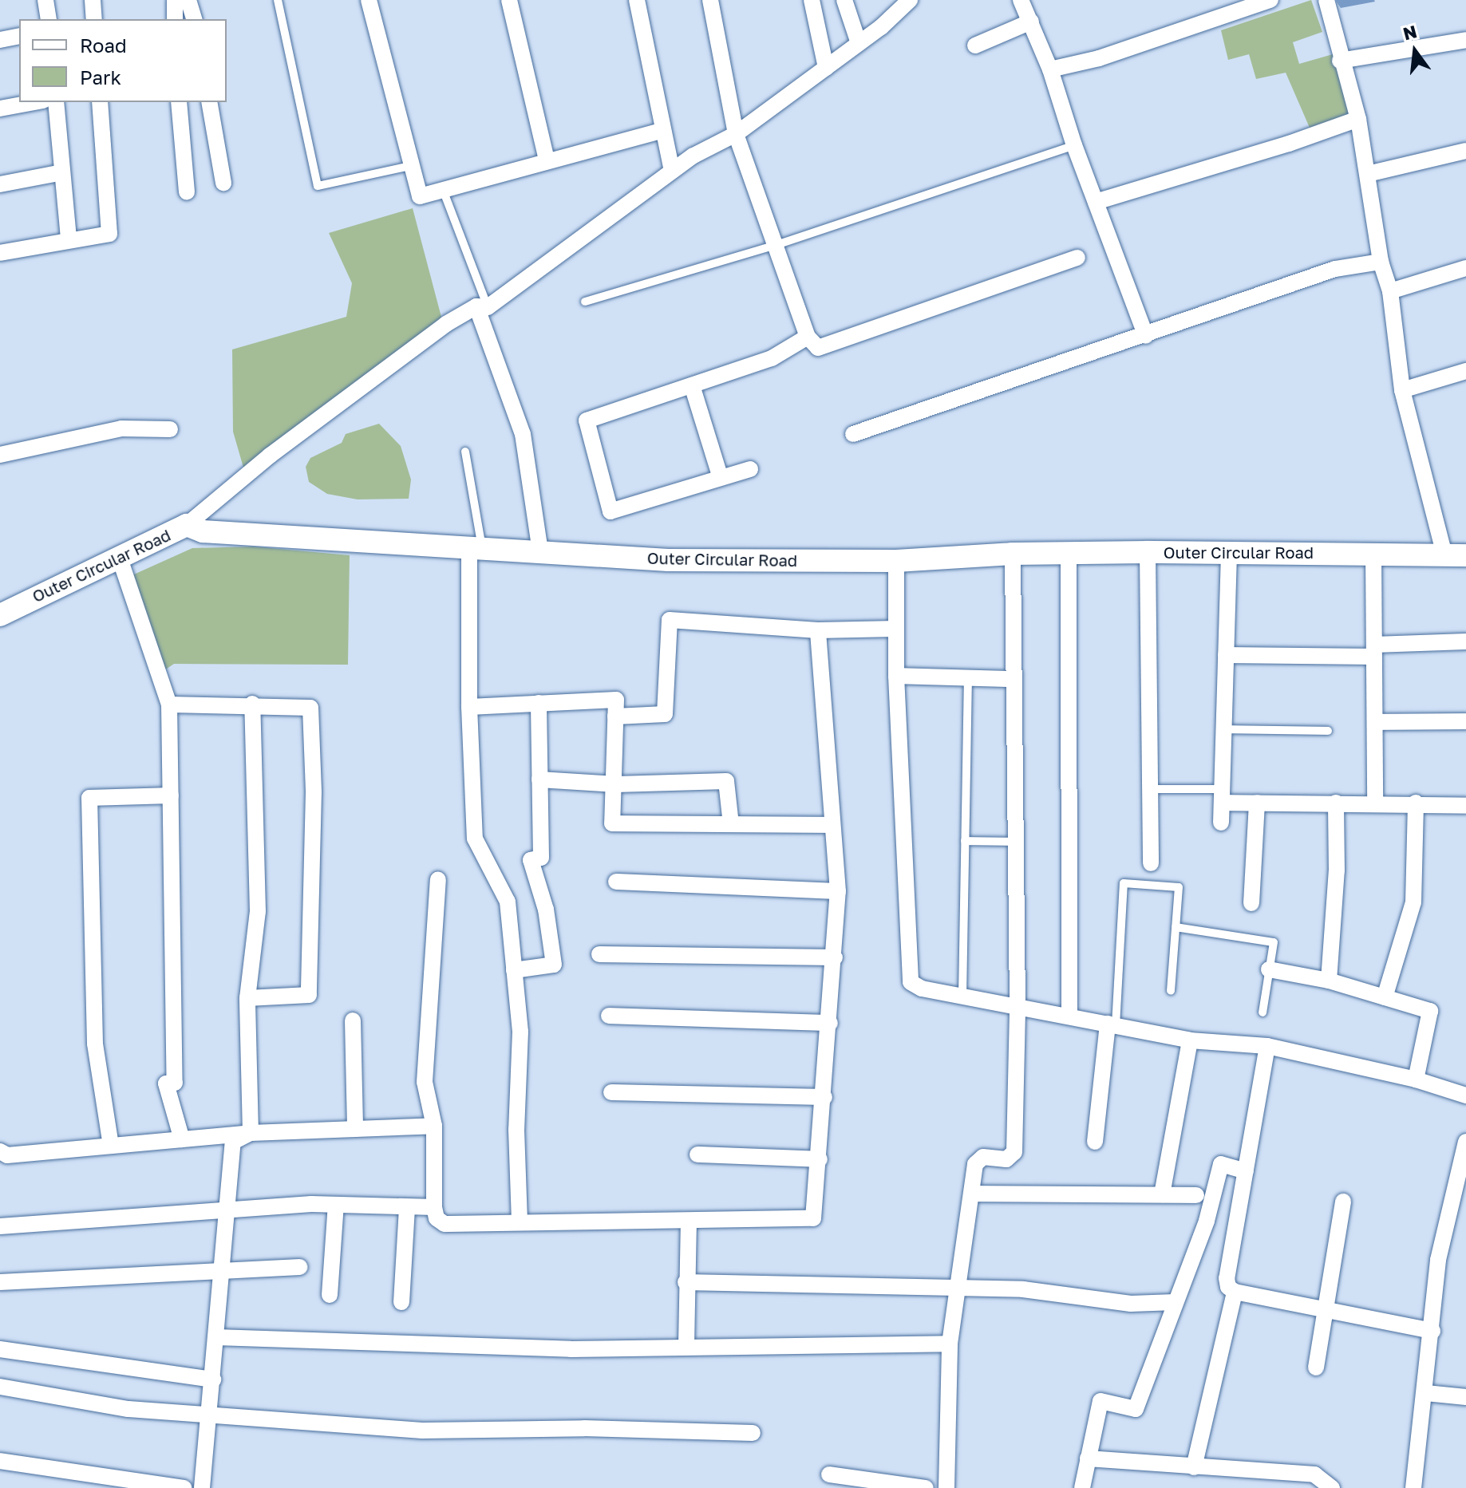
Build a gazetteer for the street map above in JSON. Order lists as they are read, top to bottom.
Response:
{
  "streets": {
    "main road": ["Outer Circular Road"]
  },
  "legend": ["Road", "Park"],
  "north": "top"
}
